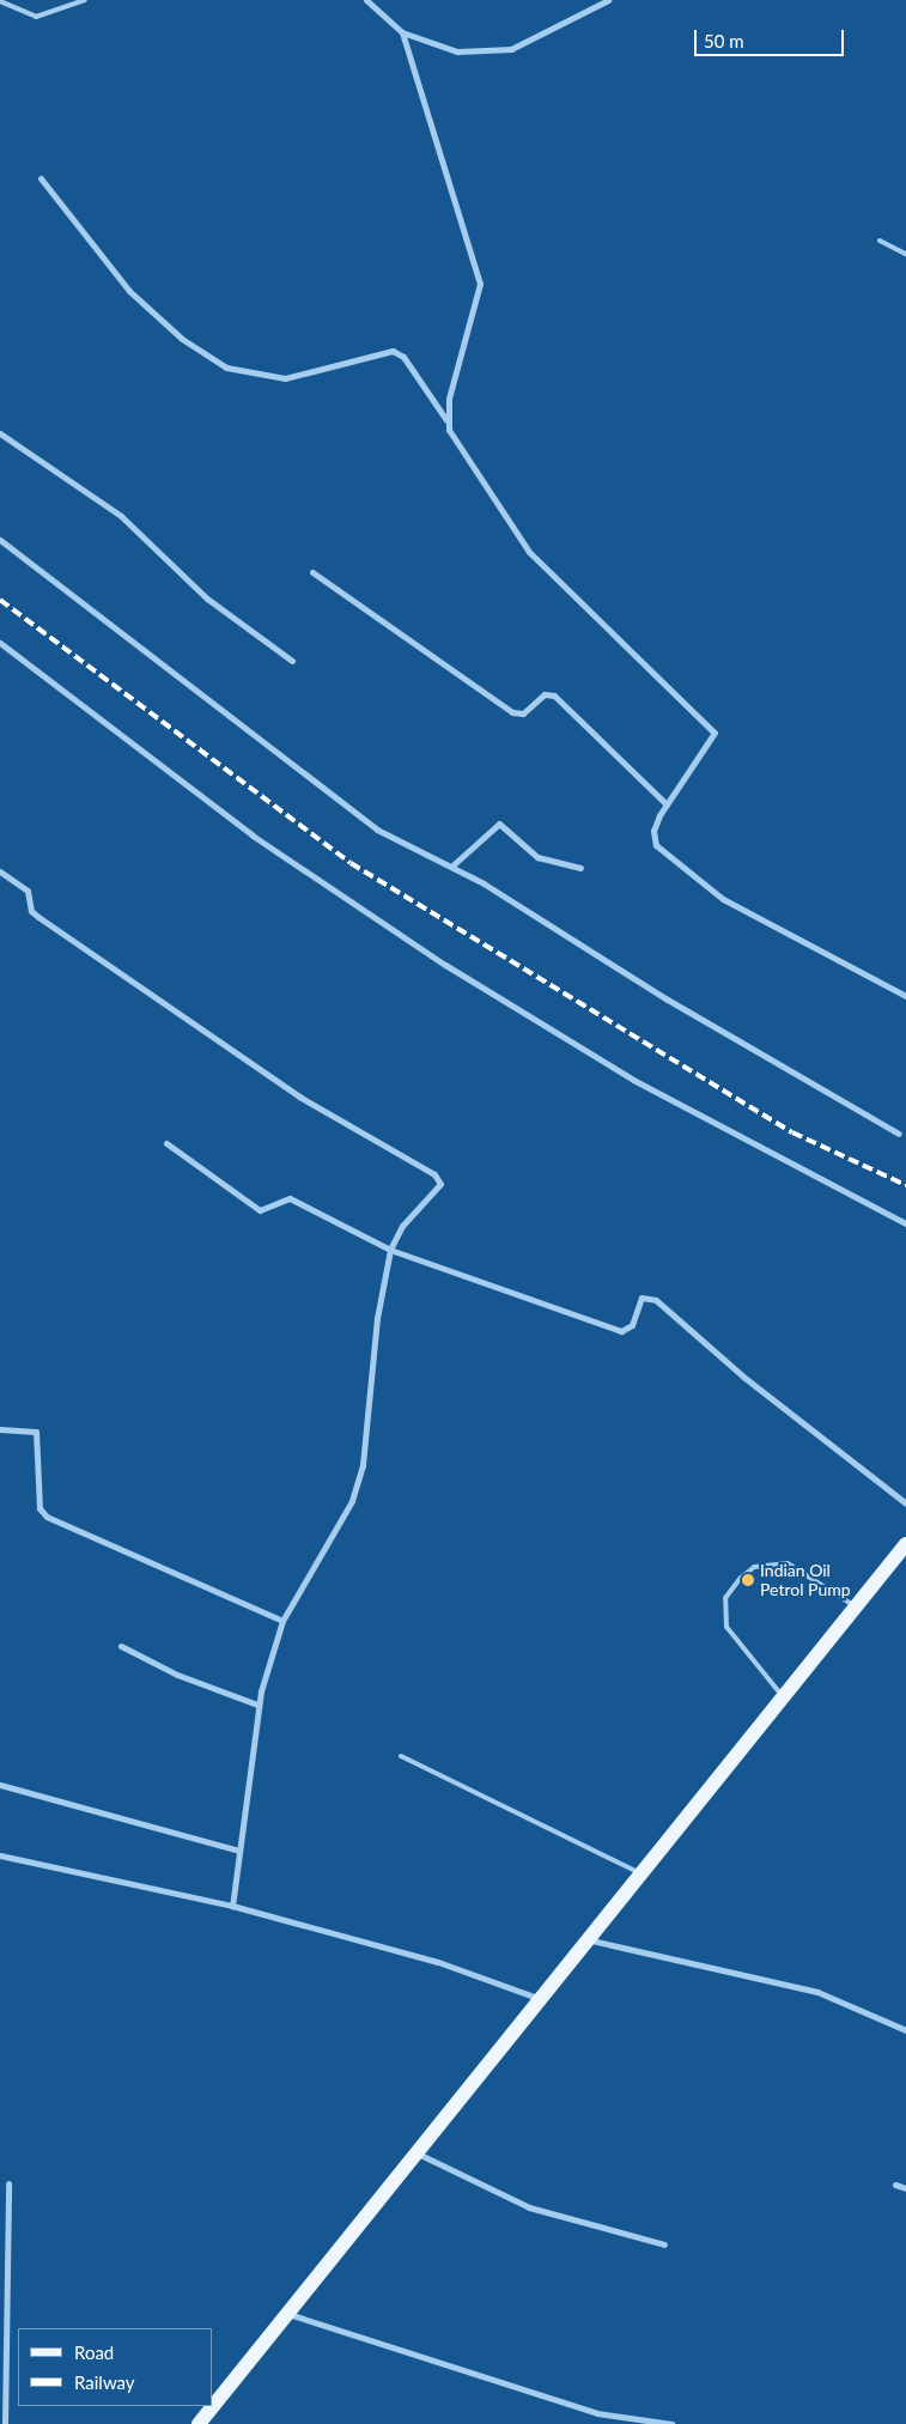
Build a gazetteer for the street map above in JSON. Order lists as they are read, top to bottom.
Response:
{
  "places": ["Indian Oil Petrol Pump"],
  "legend": ["Road", "Railway"],
  "scale_bar": "50 m"
}
